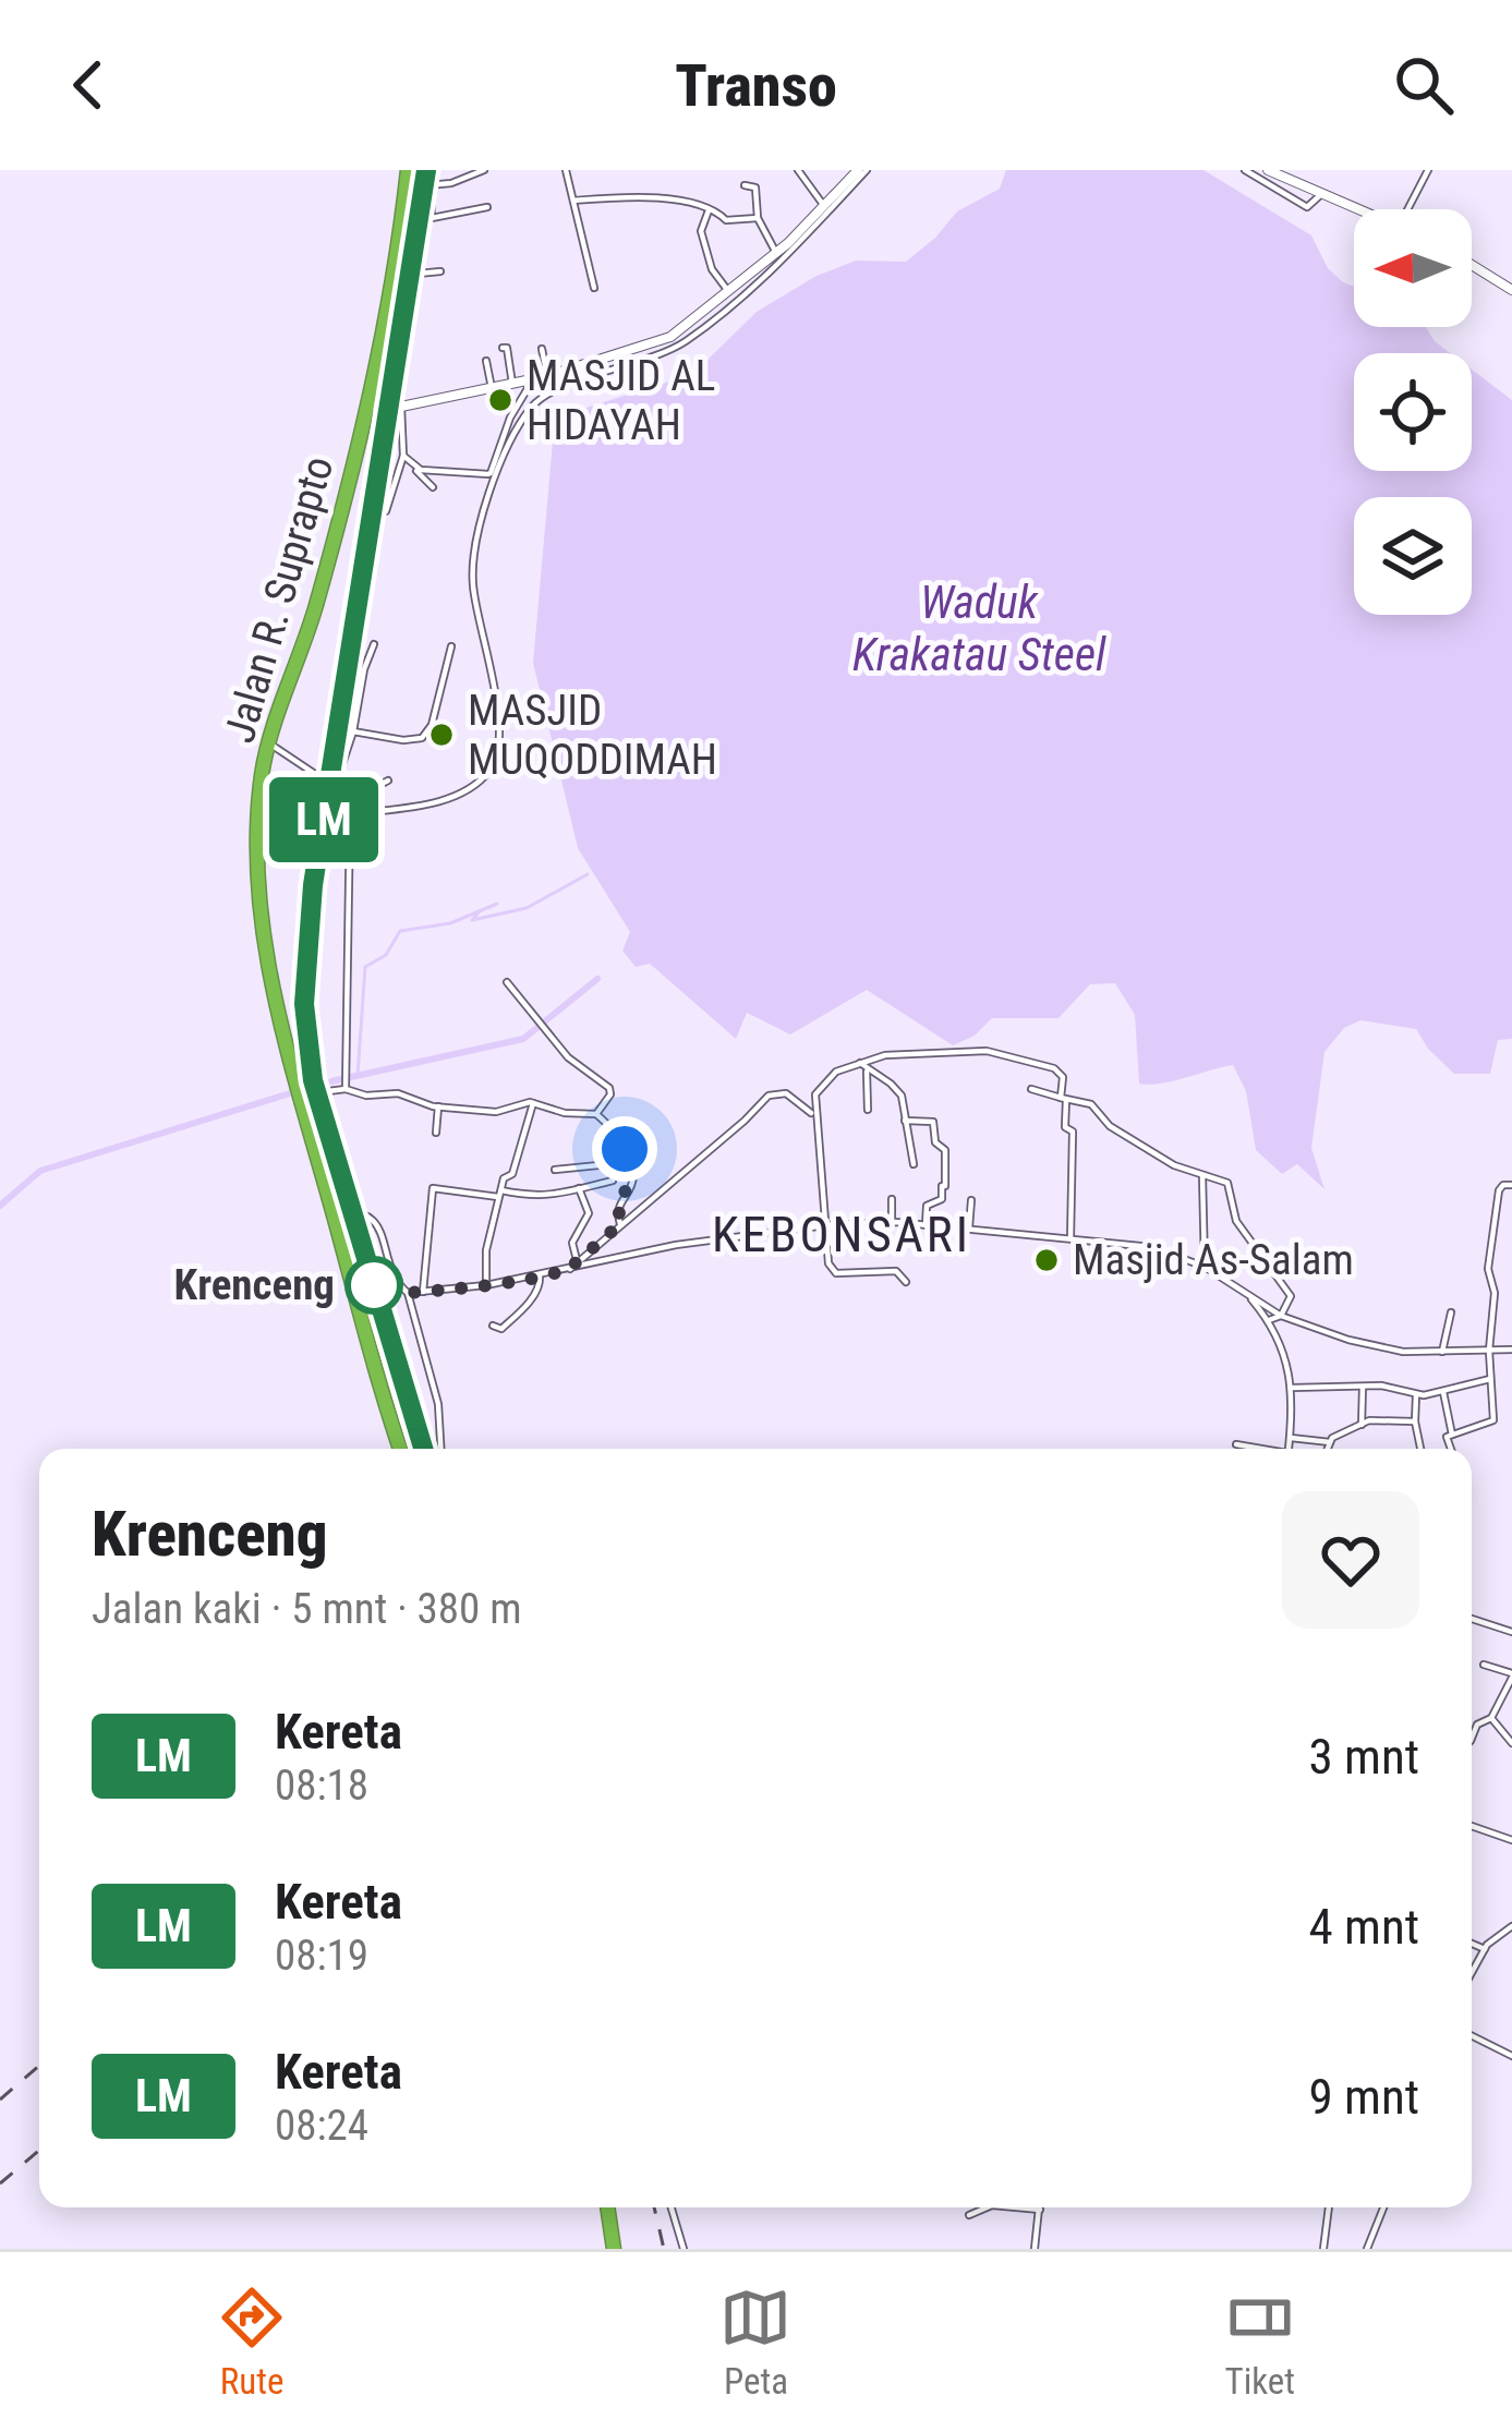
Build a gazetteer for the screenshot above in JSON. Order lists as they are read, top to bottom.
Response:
{
  "streets": {
    "highway": ["Jalan R. Suprapto"]
  },
  "districts": ["KEBONSARI"],
  "water": ["Waduk Krakatau Steel"],
  "places": [
    "MASJID AL HIDAYAH",
    "MASJID MUQODDIMAH",
    "Masjid As-Salam",
    "Krenceng"
  ],
  "north": "left",
  "page": {
    "header": "Transo",
    "on_map": "LM",
    "heading": ["Krenceng", "Jalan kaki · 5 mnt · 380 m"],
    "list": [
      {
        "mark": "LM",
        "name": "Kereta",
        "note": "08:18",
        "value": "3 mnt"
      },
      {
        "mark": "LM",
        "name": "Kereta",
        "note": "08:19",
        "value": "4 mnt"
      },
      {
        "mark": "LM",
        "name": "Kereta",
        "note": "08:24",
        "value": "9 mnt"
      }
    ],
    "tabs": ["Rute", "Peta", "Tiket"]
  }
}
